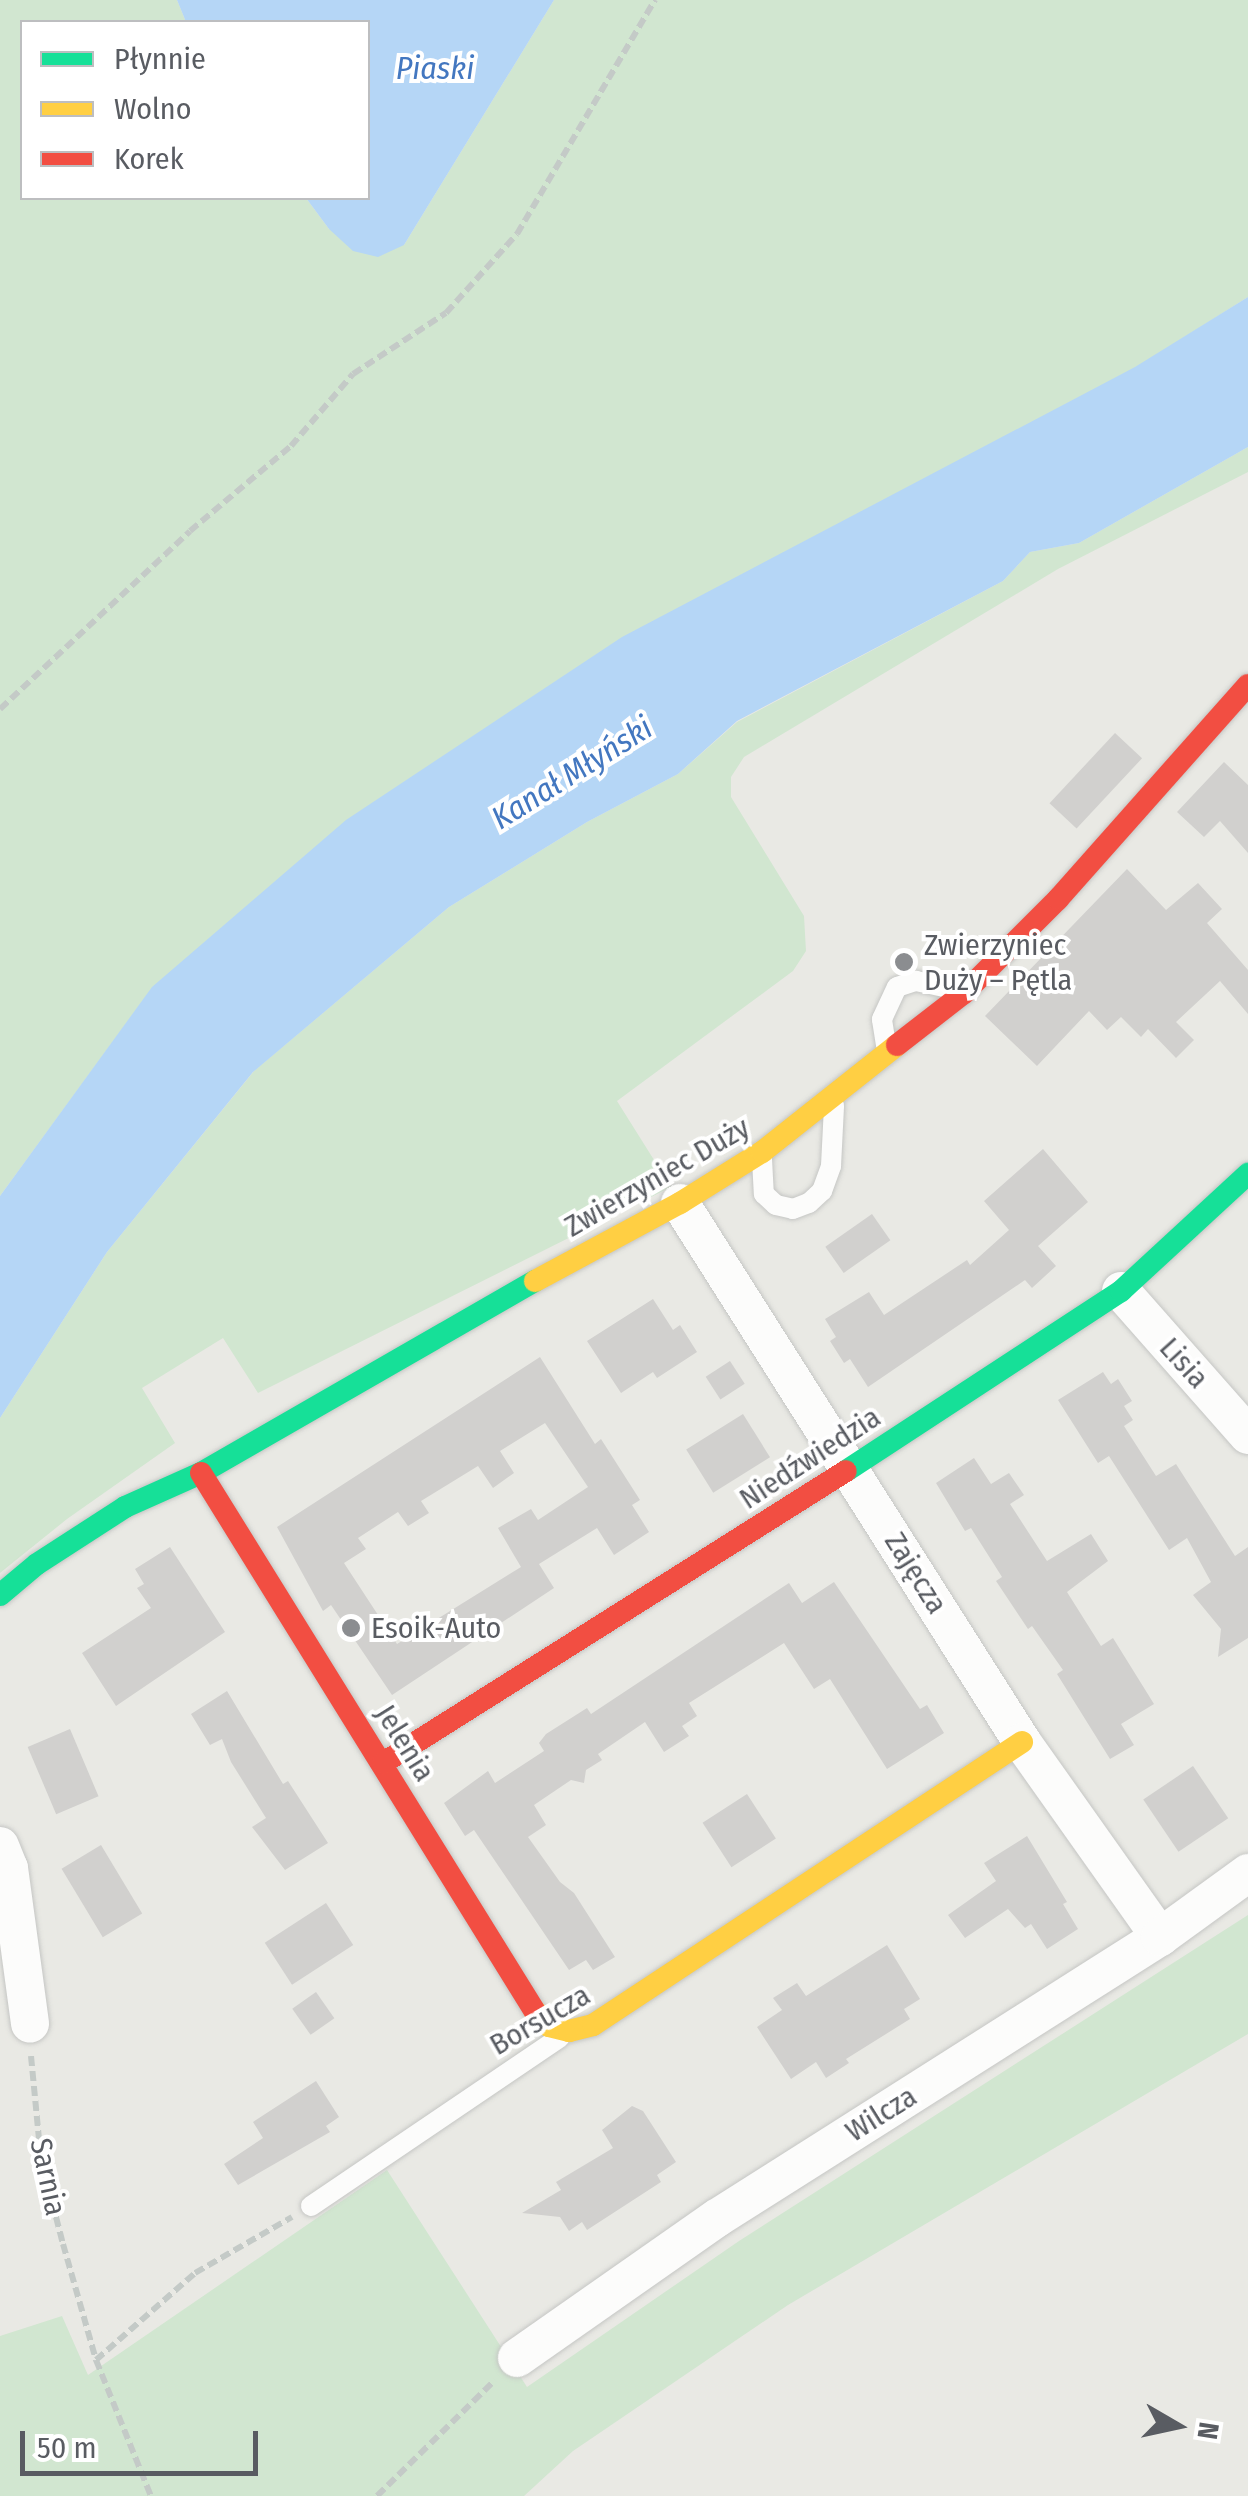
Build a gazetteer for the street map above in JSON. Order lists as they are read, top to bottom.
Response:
{
  "streets": {
    "street": [
      "Zwierzyniec Duży",
      "Lisia",
      "Niedźwiedzia",
      "Zajęcza",
      "Jelenia",
      "Borsucza",
      "Wilcza"
    ],
    "path": ["Sarnia"]
  },
  "crossings": [
    ["Zwierzyniec Duży", "Zajęcza"],
    ["Zwierzyniec Duży", "Jelenia"],
    ["Lisia", "Niedźwiedzia"],
    ["Niedźwiedzia", "Zajęcza"],
    ["Niedźwiedzia", "Jelenia"],
    ["Zajęcza", "Borsucza"],
    ["Zajęcza", "Wilcza"],
    ["Jelenia", "Borsucza"]
  ],
  "water": ["Piaski", "Kanał Młyński"],
  "places": ["Zwierzyniec Duży – Pętla", "Esoik-Auto"],
  "legend": ["Płynnie", "Wolno", "Korek"],
  "scale_bar": "50 m",
  "north": "right"
}
